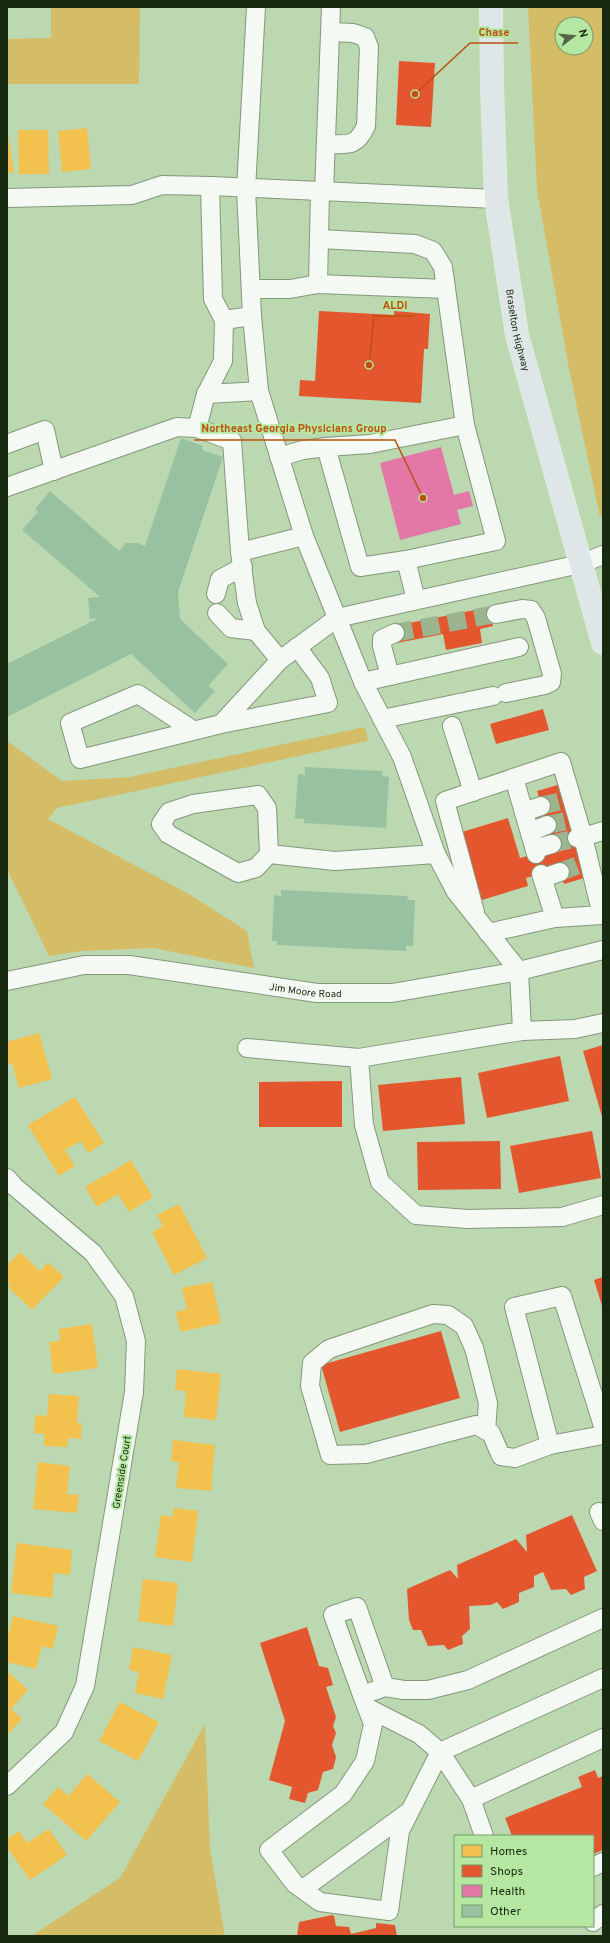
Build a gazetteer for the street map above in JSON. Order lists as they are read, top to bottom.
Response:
{
  "streets": {
    "main road": ["Braselton Highway"],
    "street": ["Jim Moore Road", "Greenside Court"]
  },
  "places": ["Chase", "ALDI", "Northeast Georgia Physicians Group"],
  "legend": [
    "Homes",
    "Shops",
    "Health",
    "Other"
  ],
  "north": "right"
}
